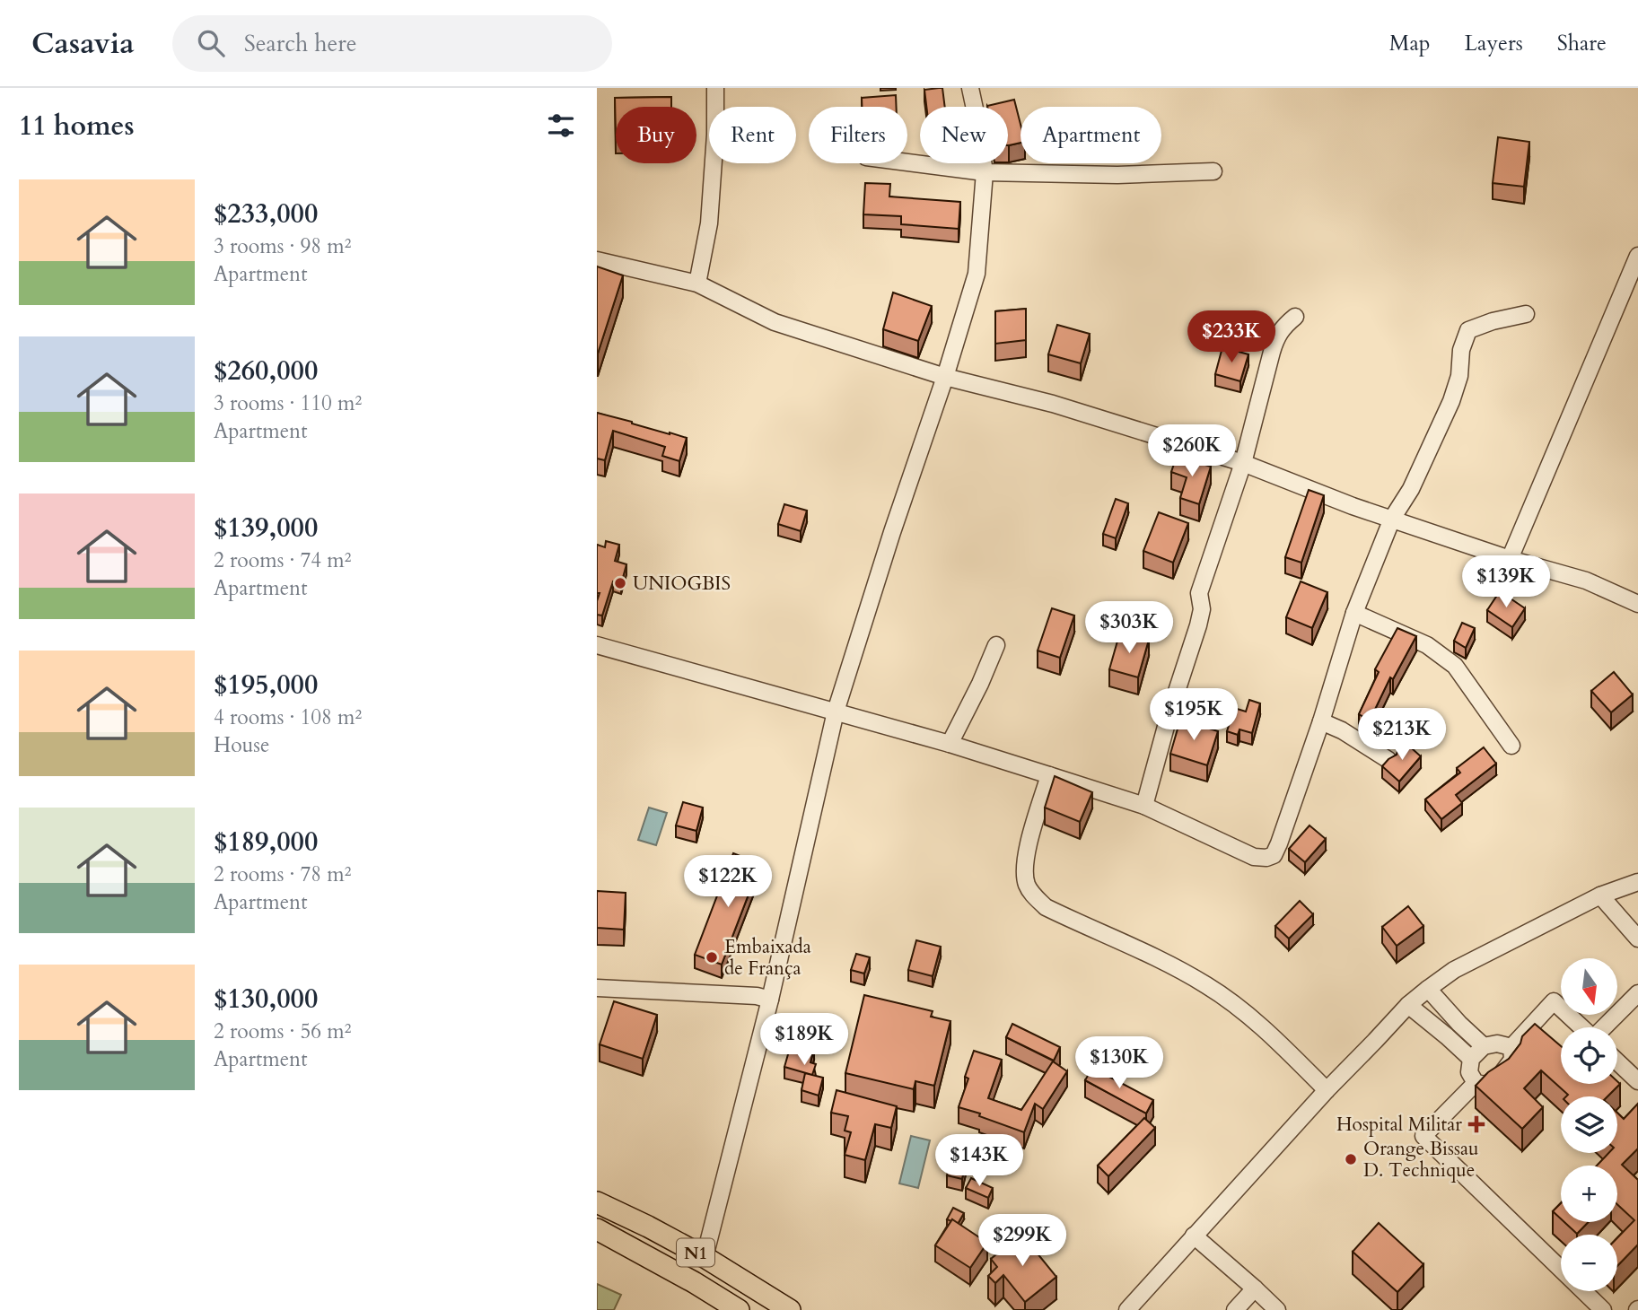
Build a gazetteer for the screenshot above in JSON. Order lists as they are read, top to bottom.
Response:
{
  "streets": {
    "main road": ["N1"]
  },
  "places": {
    "other": ["UNIOGBIS", "Embaixada de França", "Orange Bissau D. Technique"],
    "health": ["Hospital Militar"]
  },
  "north": "bottom",
  "page": {
    "header": "Casavia",
    "search": "Search here",
    "nav": ["Map", "Layers", "Share"],
    "heading": "11 homes",
    "chip": [
      "Buy",
      "Rent",
      "Filters",
      "New",
      "Apartment"
    ],
    "list": [
      {
        "name": "$233,000",
        "note": "3 rooms · 98 m² · Apartment"
      },
      {
        "name": "$260,000",
        "note": "3 rooms · 110 m² · Apartment"
      },
      {
        "name": "$139,000",
        "note": "2 rooms · 74 m² · Apartment"
      },
      {
        "name": "$195,000",
        "note": "4 rooms · 108 m² · House"
      },
      {
        "name": "$189,000",
        "note": "2 rooms · 78 m² · Apartment"
      },
      {
        "name": "$130,000",
        "note": "2 rooms · 56 m² · Apartment"
      }
    ],
    "price": [
      "$233K",
      "$260K",
      "$139K",
      "$303K",
      "$195K",
      "$213K",
      "$122K",
      "$189K",
      "$130K",
      "$143K",
      "$299K"
    ],
    "map_buttons": ["+", "−"]
  }
}
